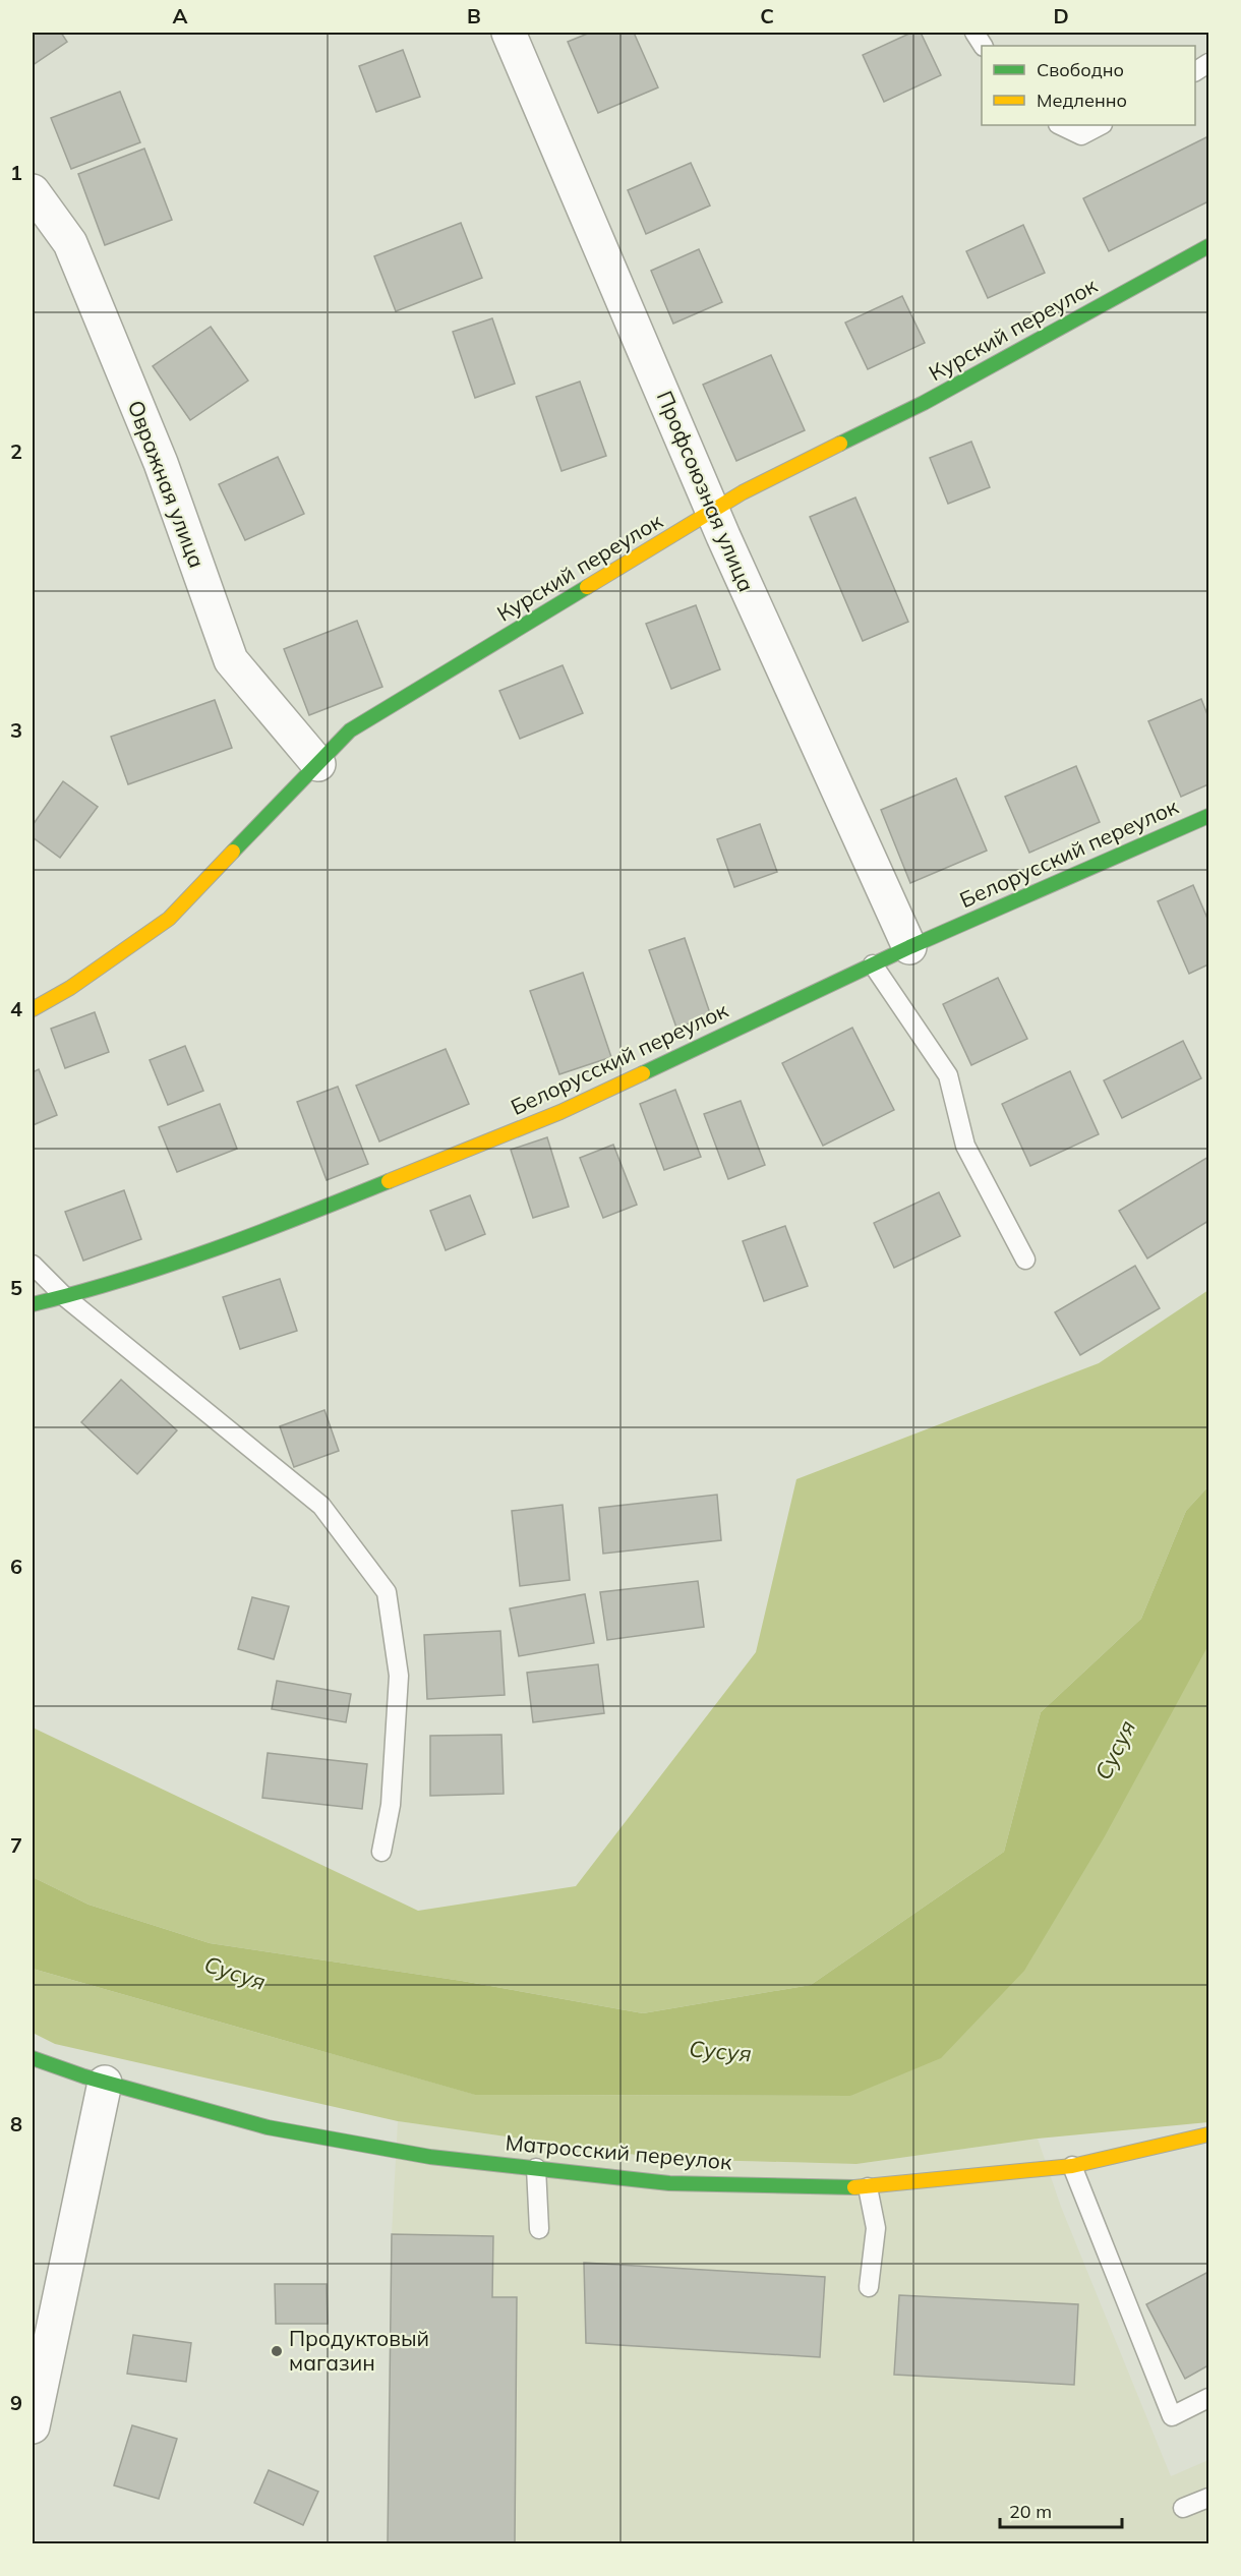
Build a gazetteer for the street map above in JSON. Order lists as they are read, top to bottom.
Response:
{
  "streets": {
    "street": [
      "Курский переулок",
      "Овражная улица",
      "Профсоюзная улица",
      "Белорусский переулок",
      "Матросский переулок"
    ]
  },
  "crossings": [
    ["Курский переулок", "Овражная улица"],
    ["Курский переулок", "Профсоюзная улица"],
    ["Профсоюзная улица", "Белорусский переулок"]
  ],
  "water": ["Сусуя"],
  "places": ["Продуктовый магазин"],
  "legend": ["Свободно", "Медленно"],
  "scale_bar": "20 m",
  "grid": {
    "columns": [
      "A",
      "B",
      "C",
      "D"
    ],
    "rows": [
      "1",
      "2",
      "3",
      "4",
      "5",
      "6",
      "7",
      "8",
      "9"
    ]
  }
}
